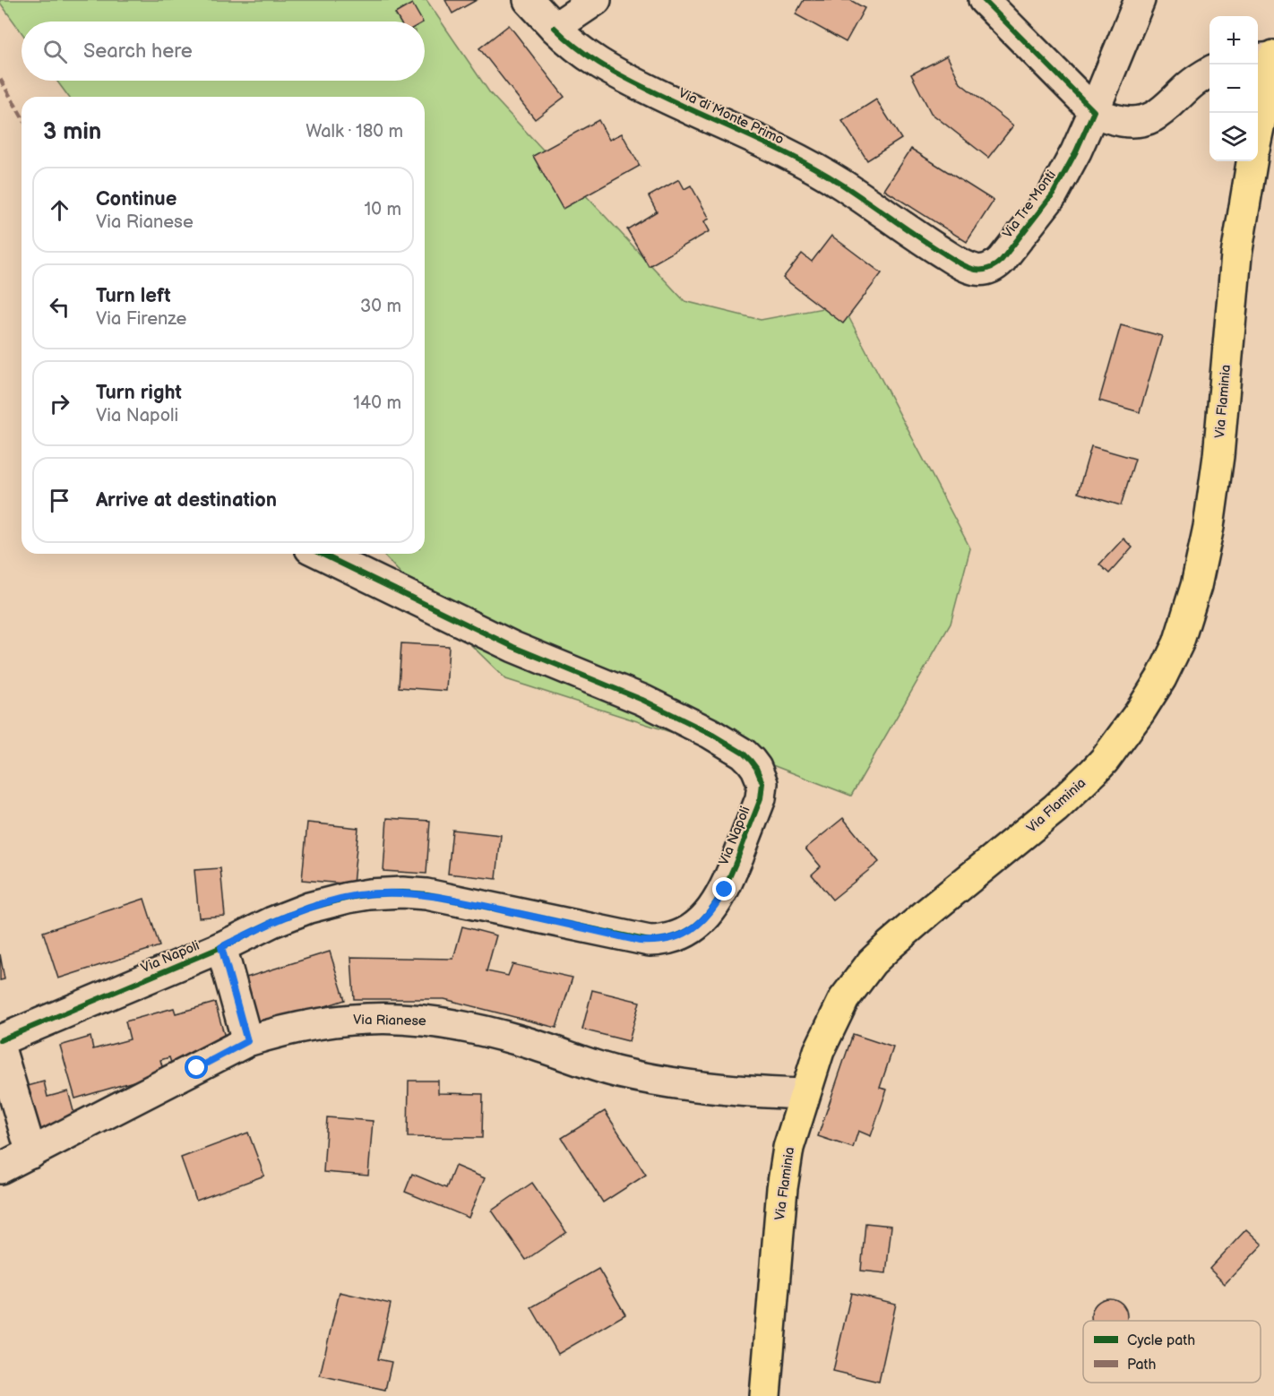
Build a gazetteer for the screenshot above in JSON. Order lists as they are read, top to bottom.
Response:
{
  "streets": {
    "main road": ["Via Flaminia"],
    "street": [
      "Via di Monte Primo",
      "Via Tre Monti",
      "Via Napoli",
      "Via Rianese"
    ]
  },
  "crossings": [
    ["Via di Monte Primo", "Via Tre Monti"],
    ["Via Flaminia", "Via Rianese"]
  ],
  "legend": ["Cycle path", "Path"],
  "page": {
    "map_buttons": ["+", "−"],
    "search": "Search here",
    "heading": ["3 min", "Walk · 180 m"],
    "list": [
      ["Continue", "Via Rianese", "10 m"],
      ["Turn left", "Via Firenze", "30 m"],
      ["Turn right", "Via Napoli", "140 m"],
      "Arrive at destination"
    ]
  }
}
